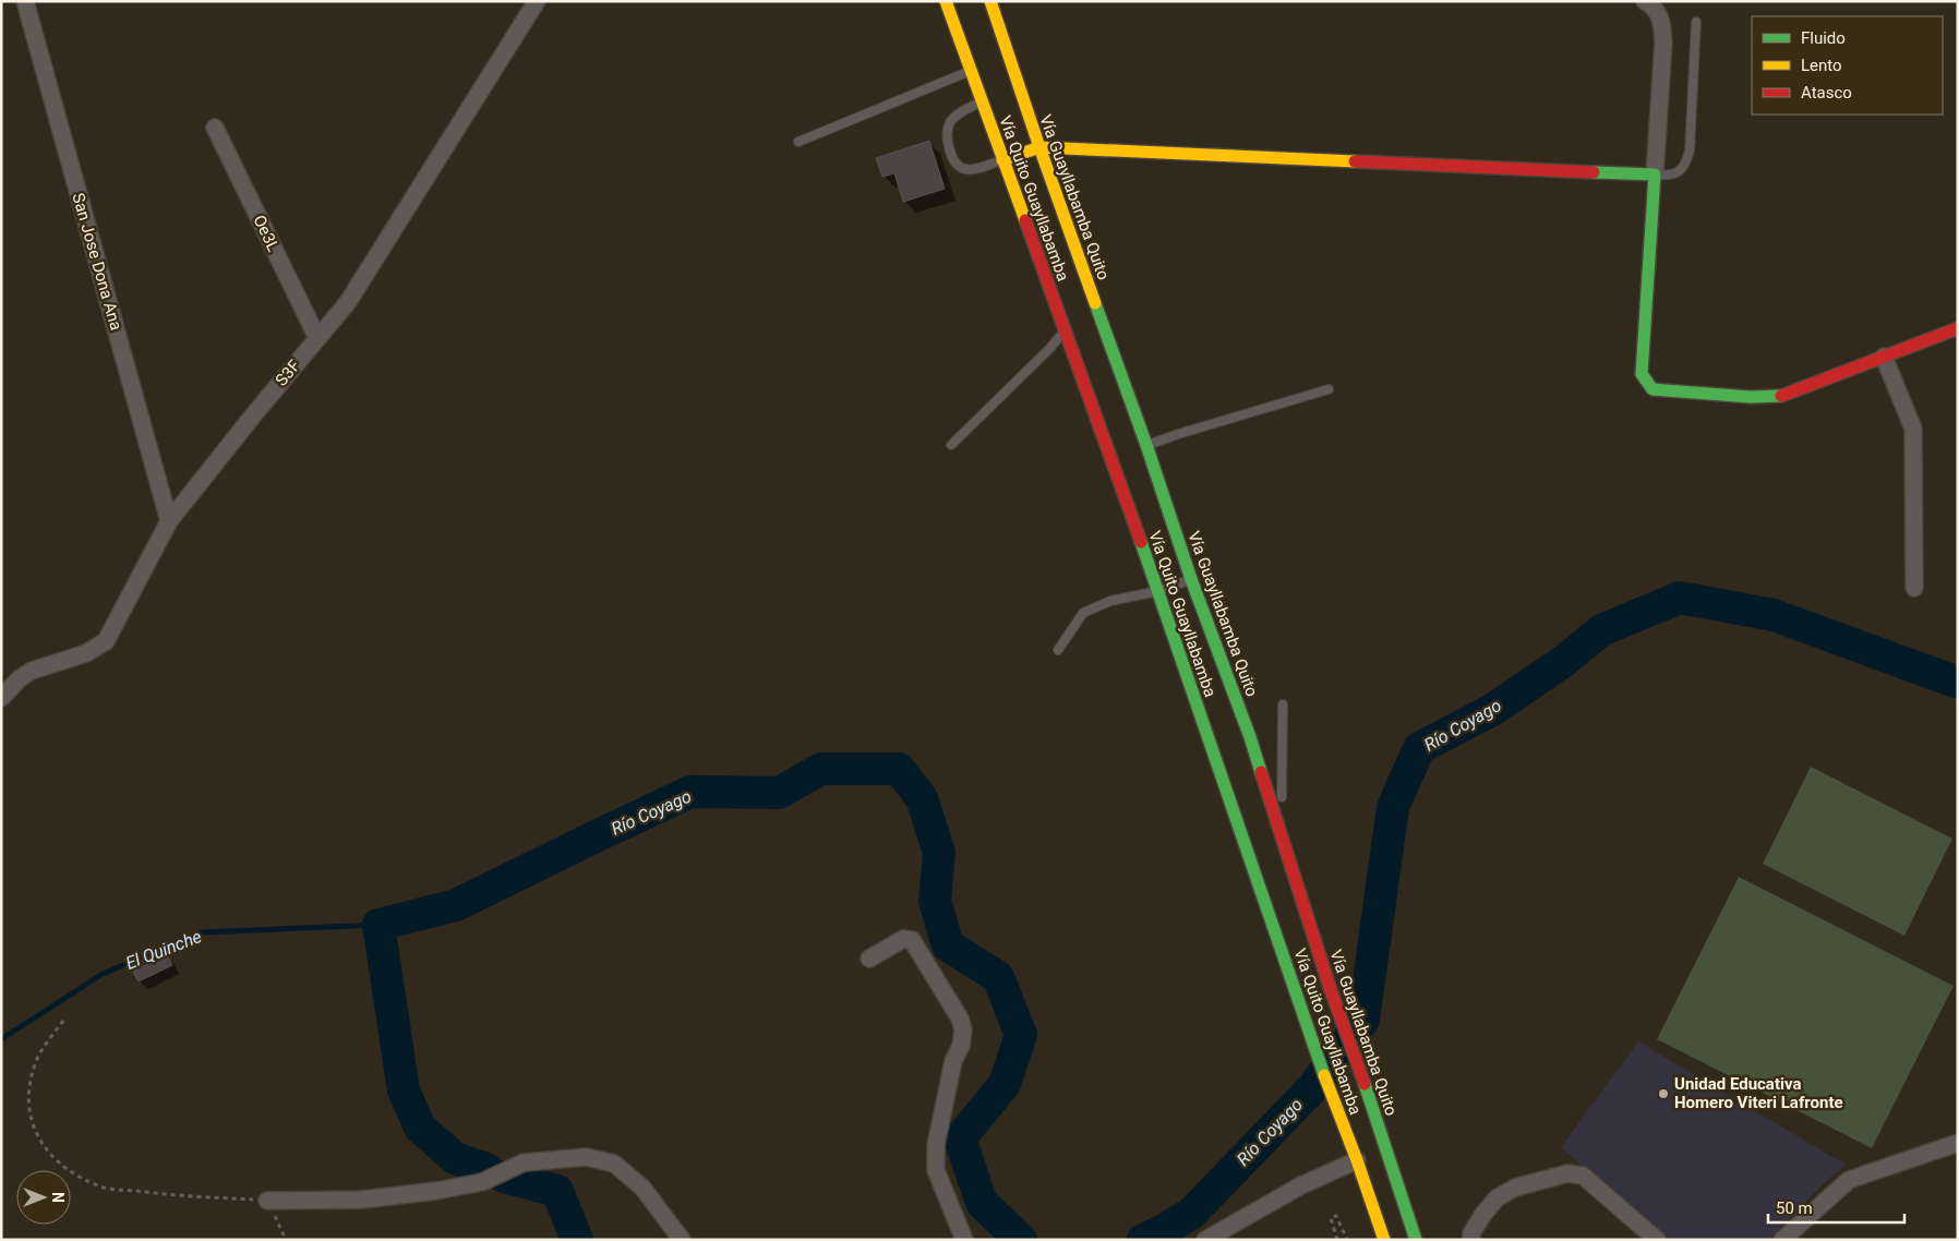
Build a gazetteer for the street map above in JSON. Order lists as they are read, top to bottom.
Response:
{
  "streets": {
    "main road": ["Vía Guayllabamba Quito", "Vía Quito Guayllabamba"],
    "street": ["Oe3L", "San Jose Dona Ana", "S3F"]
  },
  "crossings": [
    ["Oe3L", "S3F"],
    ["San Jose Dona Ana", "S3F"]
  ],
  "water": ["Río Coyago", "El Quinche"],
  "places": ["Unidad Educativa Homero Viteri Lafronte"],
  "legend": ["Fluido", "Lento", "Atasco"],
  "scale_bar": "50 m",
  "north": "right"
}
